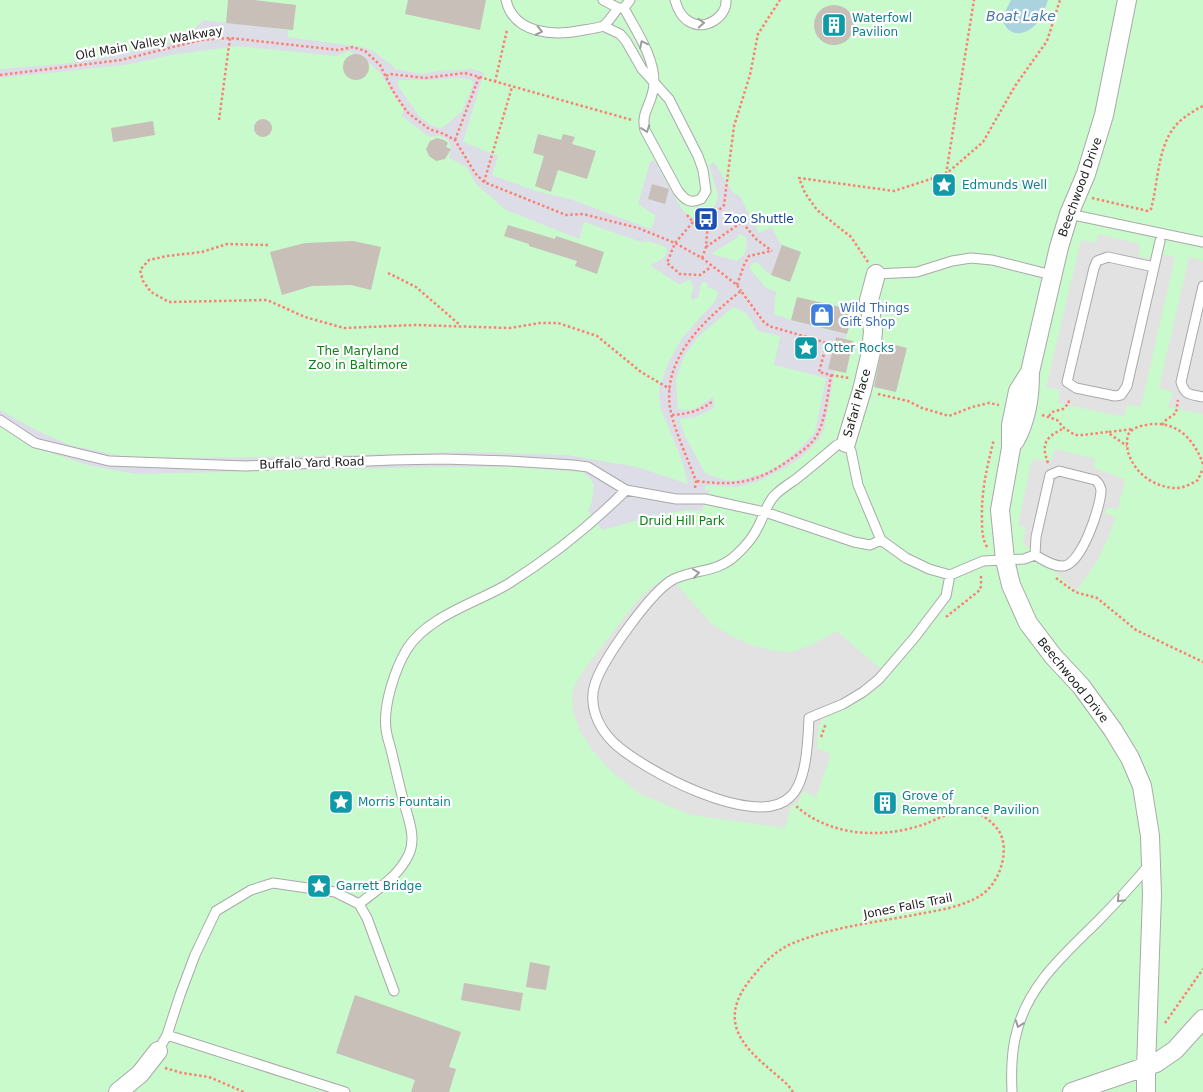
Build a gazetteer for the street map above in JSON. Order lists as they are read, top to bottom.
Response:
{
  "streets": {
    "street": ["Beechwood Drive", "Safari Place"],
    "lane": ["Buffalo Yard Road"],
    "path": ["Old Main Valley Walkway", "Jones Falls Trail"]
  },
  "water": ["Boat Lake"],
  "parks": ["The Maryland Zoo in Baltimore", "Druid Hill Park"],
  "places": {
    "building": ["Waterfowl Pavilion", "Grove of Remembrance Pavilion"],
    "place": [
      "Edmunds Well",
      "Otter Rocks",
      "Morris Fountain",
      "Garrett Bridge"
    ],
    "bus stop": ["Zoo Shuttle"],
    "shop": ["Wild Things Gift Shop"]
  }
}
